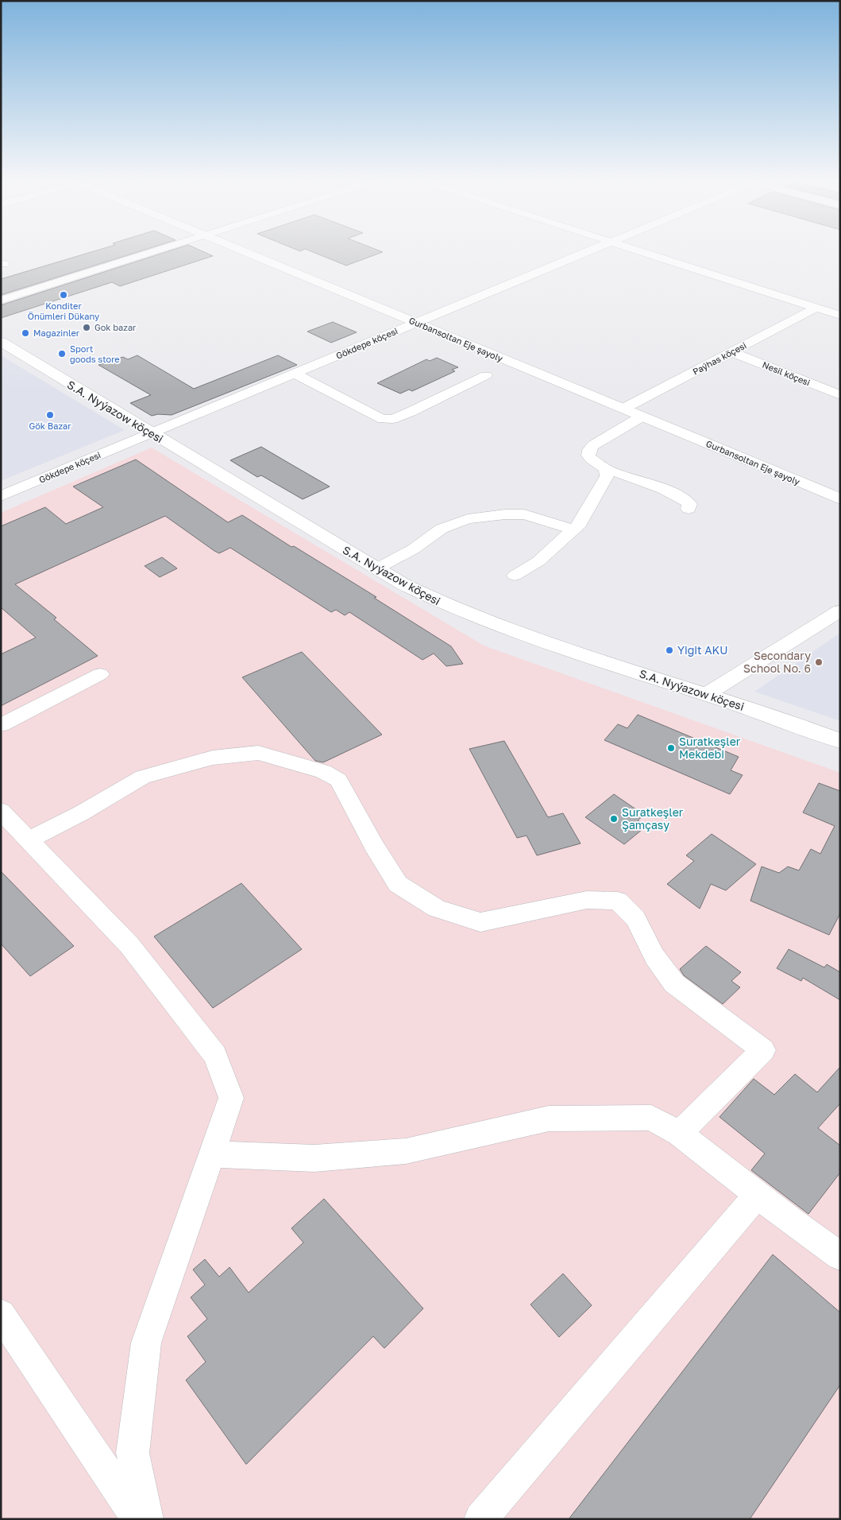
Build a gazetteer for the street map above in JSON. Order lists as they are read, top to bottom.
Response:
{
  "streets": {
    "main road": ["Gurbansoltan Eje şayoly", "S.A. Nyýazow köçesi"],
    "street": ["Gökdepe köçesi", "Paýhas köçesi", "Nesil köçesi"]
  },
  "crossings": [
    ["Gurbansoltan Eje şayoly", "Gökdepe köçesi"],
    ["Gurbansoltan Eje şayoly", "Paýhas köçesi"],
    ["Gökdepe köçesi", "S.A. Nyýazow köçesi"],
    ["Paýhas köçesi", "Nesil köçesi"]
  ],
  "places": [
    "Konditer Önümleri Dükany",
    "Gok bazar",
    "Magazinler",
    "Sport goods store",
    "Gök Bazar",
    "Yigit AKU",
    "Secondary School No. 6",
    "Suratkeşler Mekdebi",
    "Suratkeşler Şamçasy"
  ]
}
